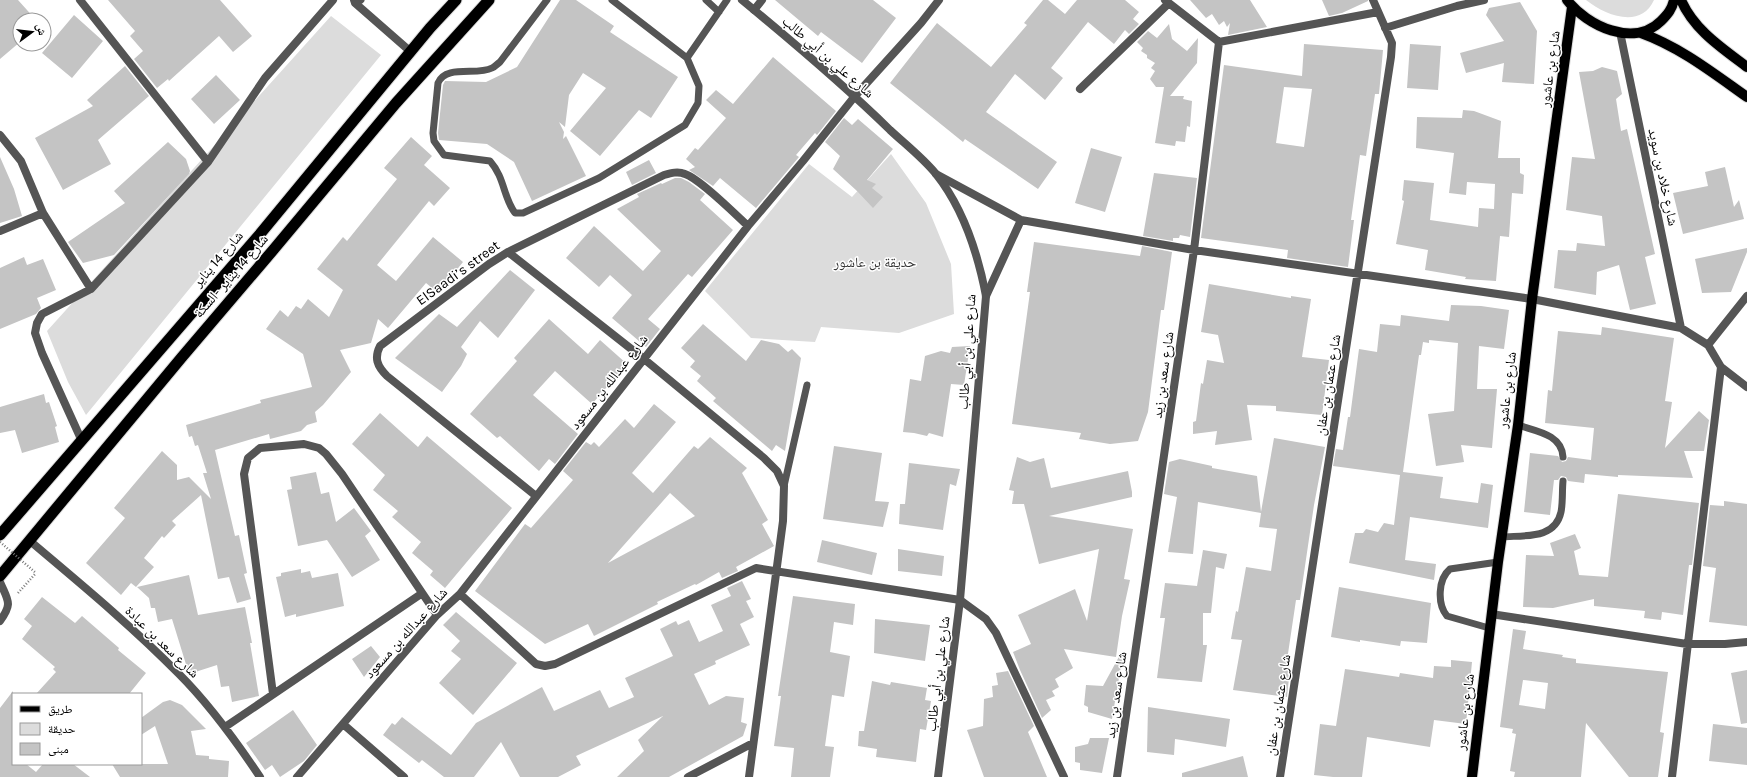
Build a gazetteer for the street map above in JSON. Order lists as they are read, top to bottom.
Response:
{
  "streets": {
    "highway": ["شارع 14 يناير", "شارع 14 يناير -السكة"],
    "main road": ["شارع بن عاشور"],
    "street": [
      "شارع علي بن أبي طالب",
      "شارع خلاد بن سويد",
      "ElSaadi’s street",
      "شارع سعد بن زيد",
      "شارع عبدالله بن مسعود",
      "شارع عثمان بن عفان",
      "شارع سعد بن عبادة"
    ]
  },
  "crossings": [
    ["شارع علي بن أبي طالب", "شارع عبدالله بن مسعود"],
    ["ElSaadi’s street", "شارع عبدالله بن مسعود"],
    ["شارع 14 يناير -السكة", "شارع سعد بن عبادة"]
  ],
  "parks": ["حديقة بن عاشور"],
  "legend": ["طريق", "حديقة", "مبنى"],
  "north": "right"
}
